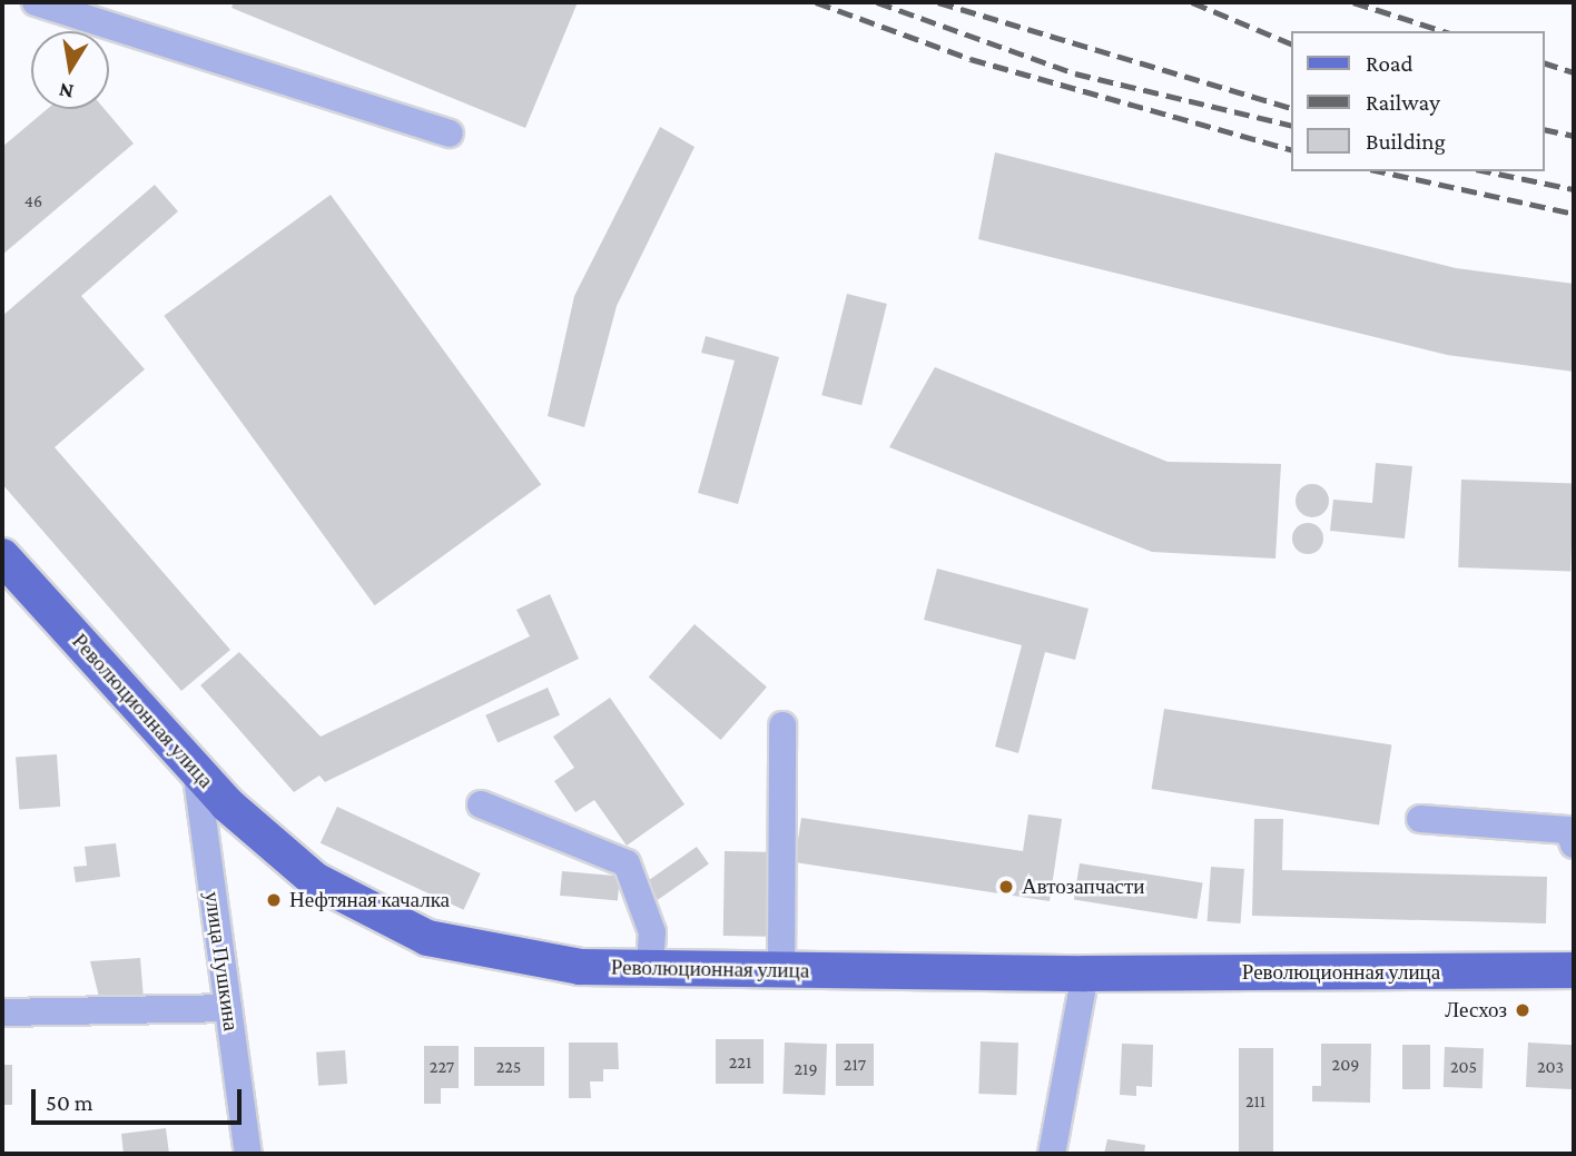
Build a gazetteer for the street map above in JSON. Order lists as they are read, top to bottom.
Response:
{
  "streets": {
    "main road": ["Революционная улица"],
    "street": ["улица Пушкина"]
  },
  "crossings": [
    ["Революционная улица", "улица Пушкина"]
  ],
  "places": ["Автозапчасти", "Нефтяная качалка", "Лесхоз"],
  "house_numbers": [
    "46",
    "221",
    "217",
    "209",
    "227",
    "225",
    "205",
    "203",
    "219",
    "211"
  ],
  "legend": ["Road", "Railway", "Building"],
  "scale_bar": "50 m",
  "north": "bottom"
}
